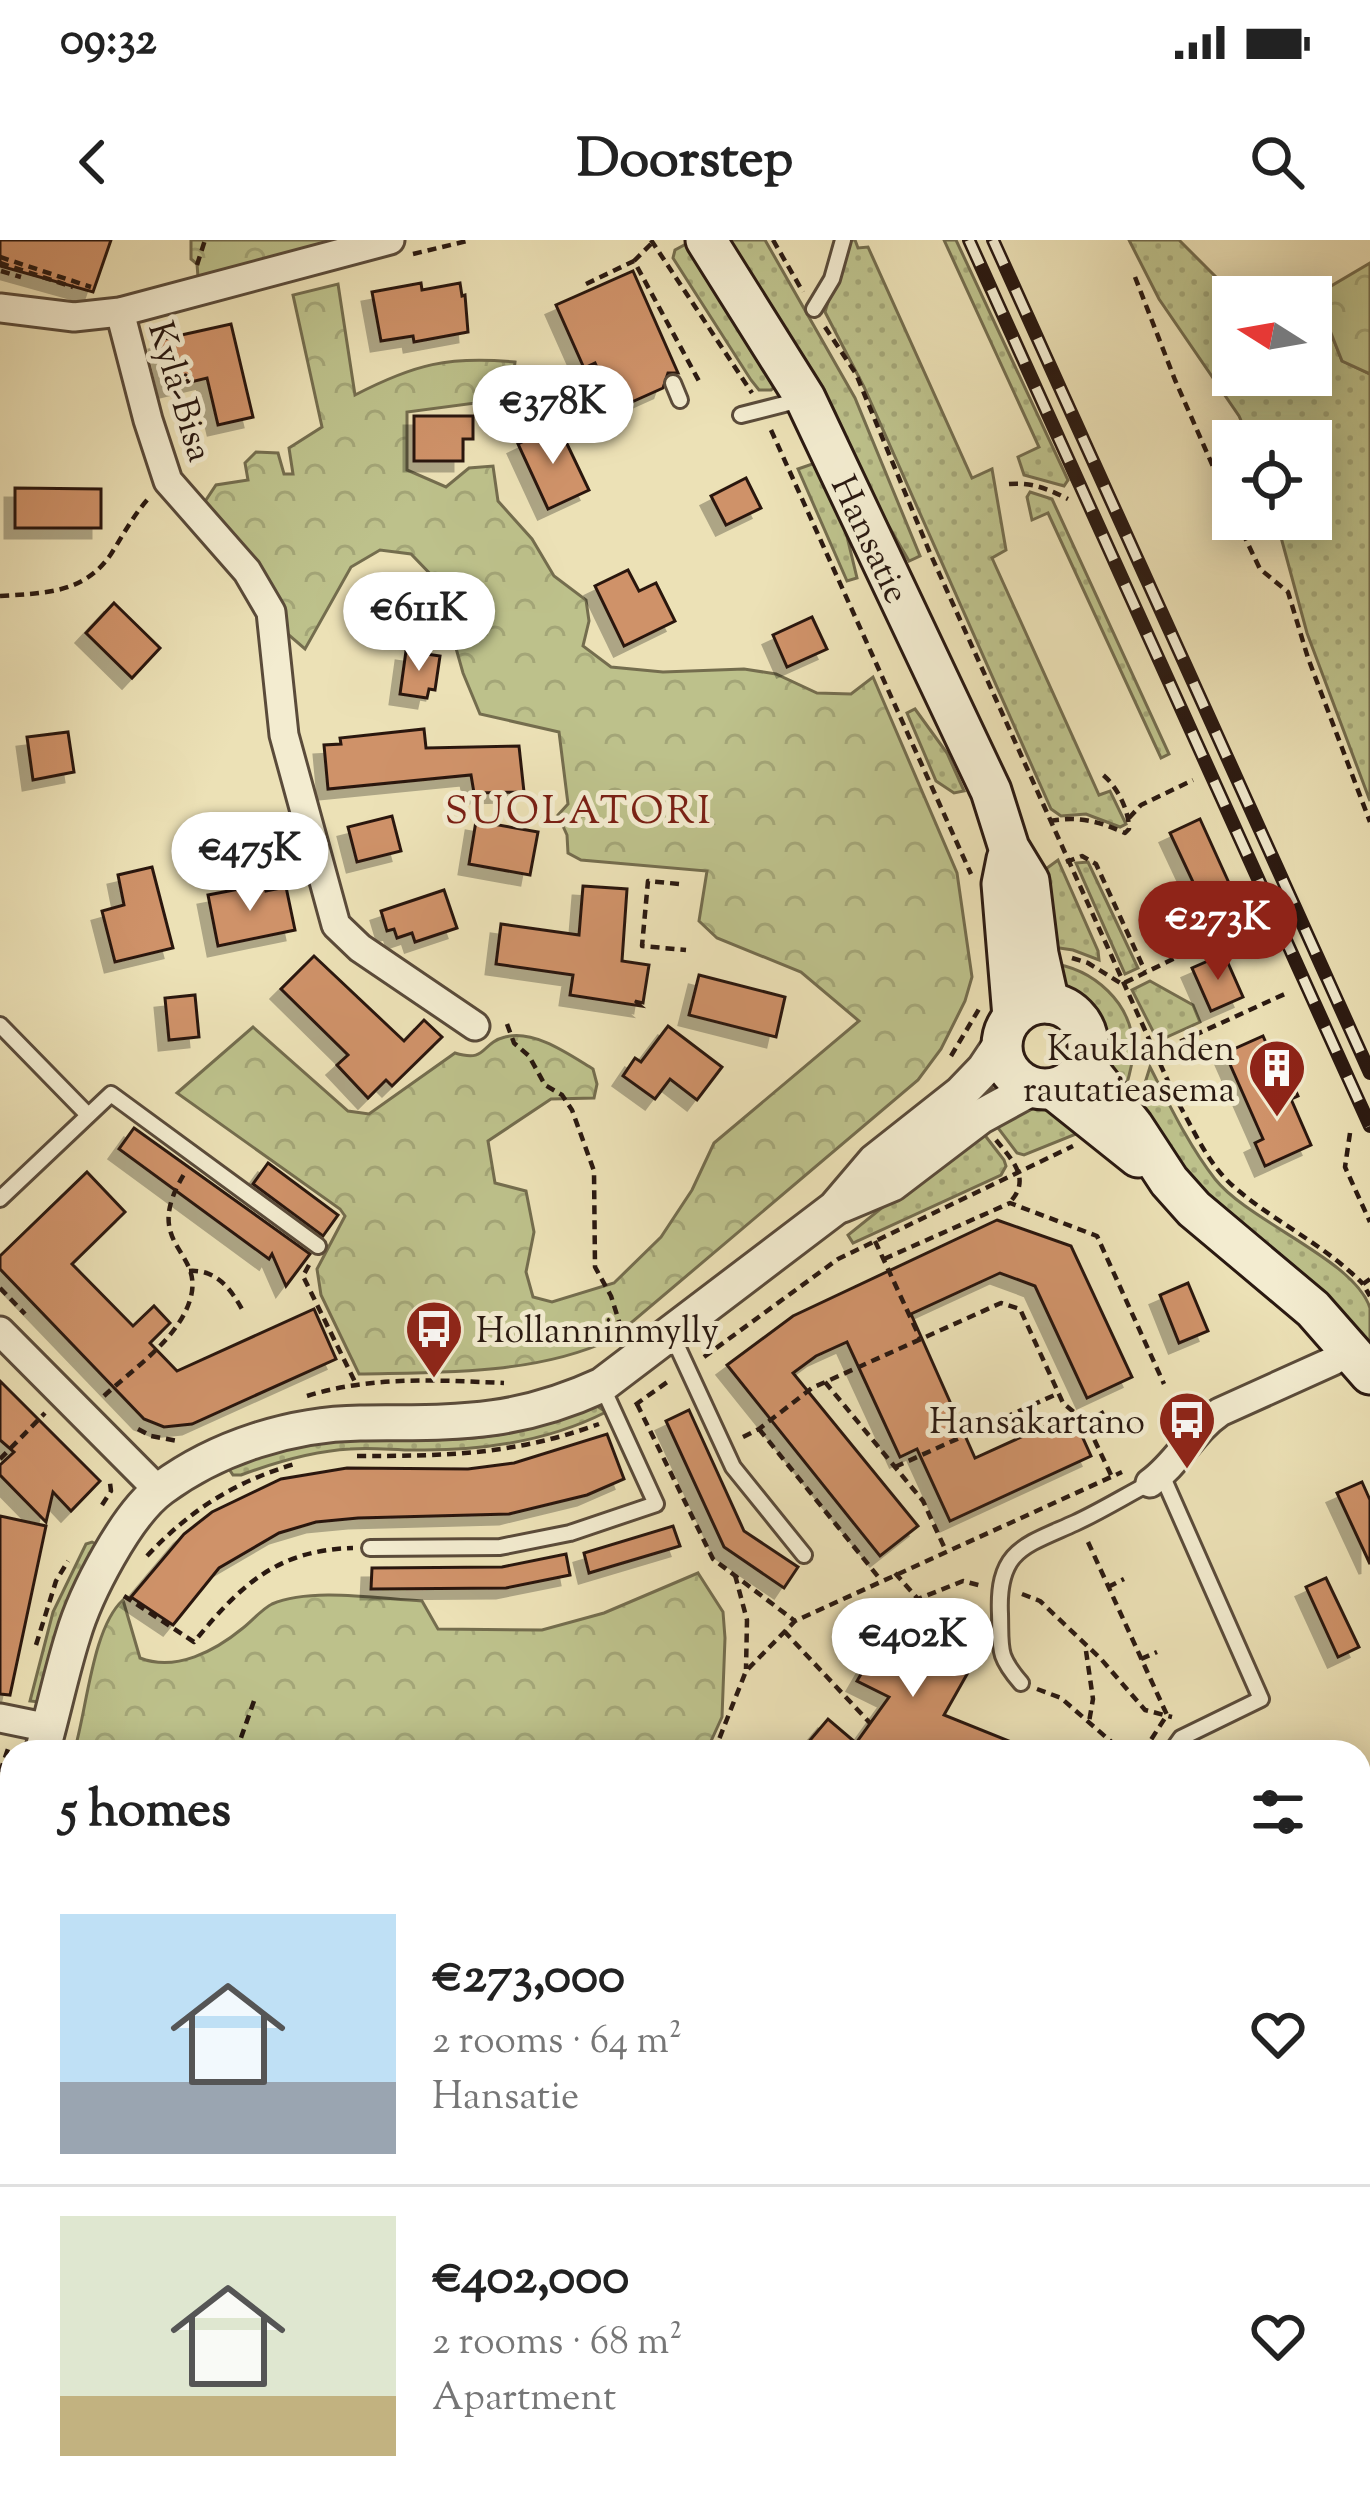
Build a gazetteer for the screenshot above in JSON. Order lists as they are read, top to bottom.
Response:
{
  "streets": {
    "main road": ["Hansatie"],
    "street": ["Kylä-Bisa"]
  },
  "districts": ["SUOLATORI"],
  "places": {
    "building": ["Kauklahden rautatieasema"],
    "bus stop": ["Hollanninmylly", "Hansakartano"]
  },
  "north": "left",
  "page": {
    "status": "09:32",
    "header": "Doorstep",
    "price": [
      "€378K",
      "€611K",
      "€475K",
      "€273K",
      "€402K"
    ],
    "heading": "5 homes",
    "list": [
      {
        "name": "€273,000",
        "note": "2 rooms · 64 m² · Hansatie"
      },
      {
        "name": "€402,000",
        "note": "2 rooms · 68 m² · Apartment"
      }
    ]
  }
}
